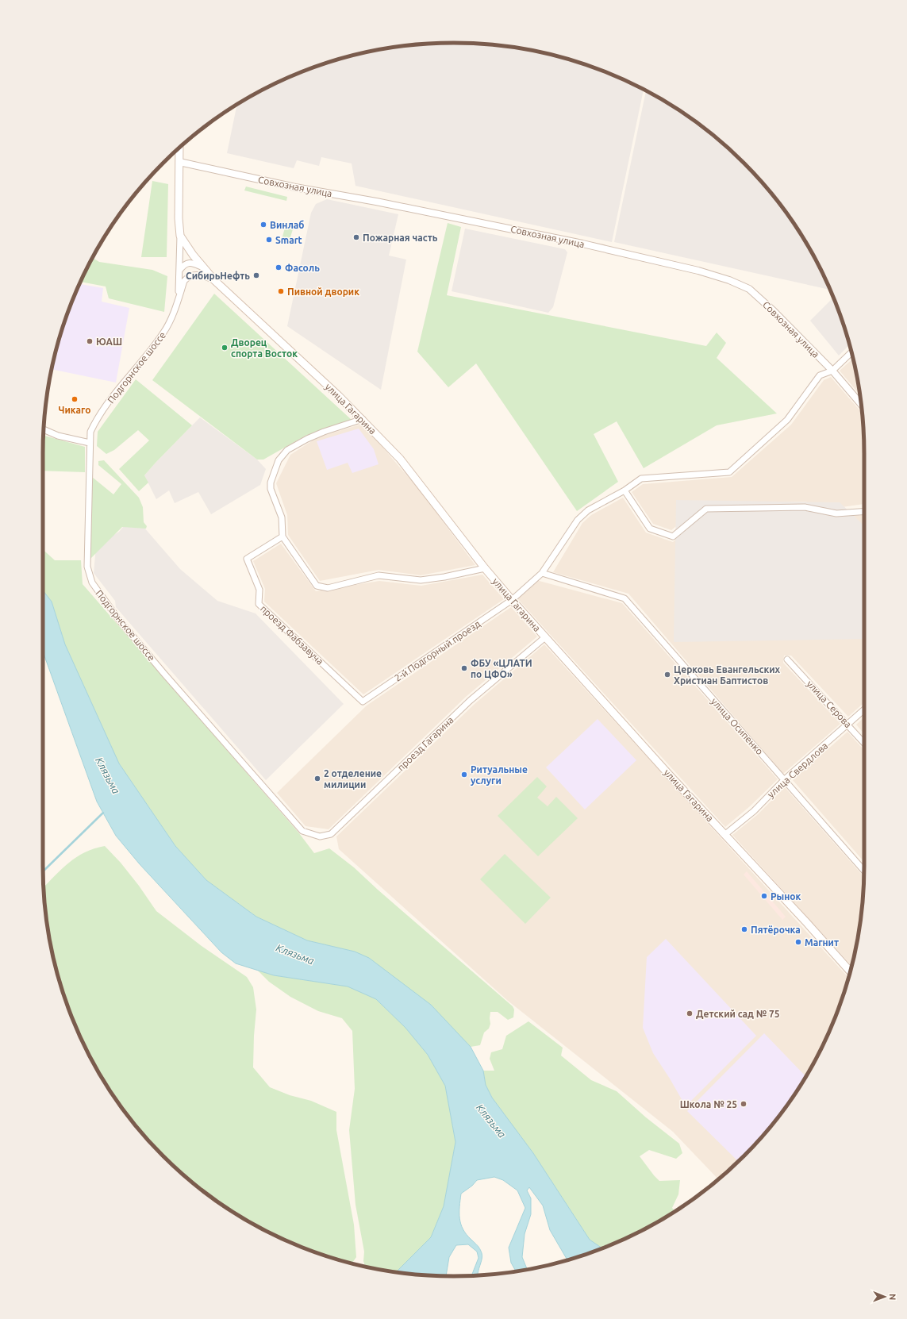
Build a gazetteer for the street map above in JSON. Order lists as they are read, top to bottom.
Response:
{
  "streets": {
    "main road": ["улица Гагарина"],
    "street": [
      "Совхозная улица",
      "Подгорнское шоссе",
      "проезд Фабзавуча",
      "2-й Подгорный проезд",
      "улица Серова",
      "улица Осипенко",
      "проезд Гагарина",
      "улица Свердлова"
    ]
  },
  "crossings": [
    ["Совхозная улица", "2-й Подгорный проезд"],
    ["Подгорнское шоссе", "улица Гагарина"],
    ["Подгорнское шоссе", "проезд Гагарина"],
    ["улица Гагарина", "2-й Подгорный проезд"],
    ["улица Гагарина", "проезд Гагарина"],
    ["улица Гагарина", "улица Свердлова"],
    ["проезд Фабзавуча", "2-й Подгорный проезд"],
    ["2-й Подгорный проезд", "улица Осипенко"],
    ["улица Серова", "улица Свердлова"],
    ["улица Осипенко", "улица Свердлова"]
  ],
  "water": ["Клязьма"],
  "places": [
    "Винлаб",
    "Пожарная часть",
    "Smart",
    "Фасоль",
    "СибирьНефть",
    "Пивной дворик",
    "ЮАШ",
    "Дворец спорта Восток",
    "Чикаго",
    "ФБУ «ЦЛАТИ по ЦФО»",
    "Церковь Евангельских Христиан Баптистов",
    "Ритуальные услуги",
    "2 отделение милиции",
    "Рынок",
    "Пятёрочка",
    "Магнит",
    "Детский сад № 75",
    "Школа № 25"
  ],
  "north": "right"
}
